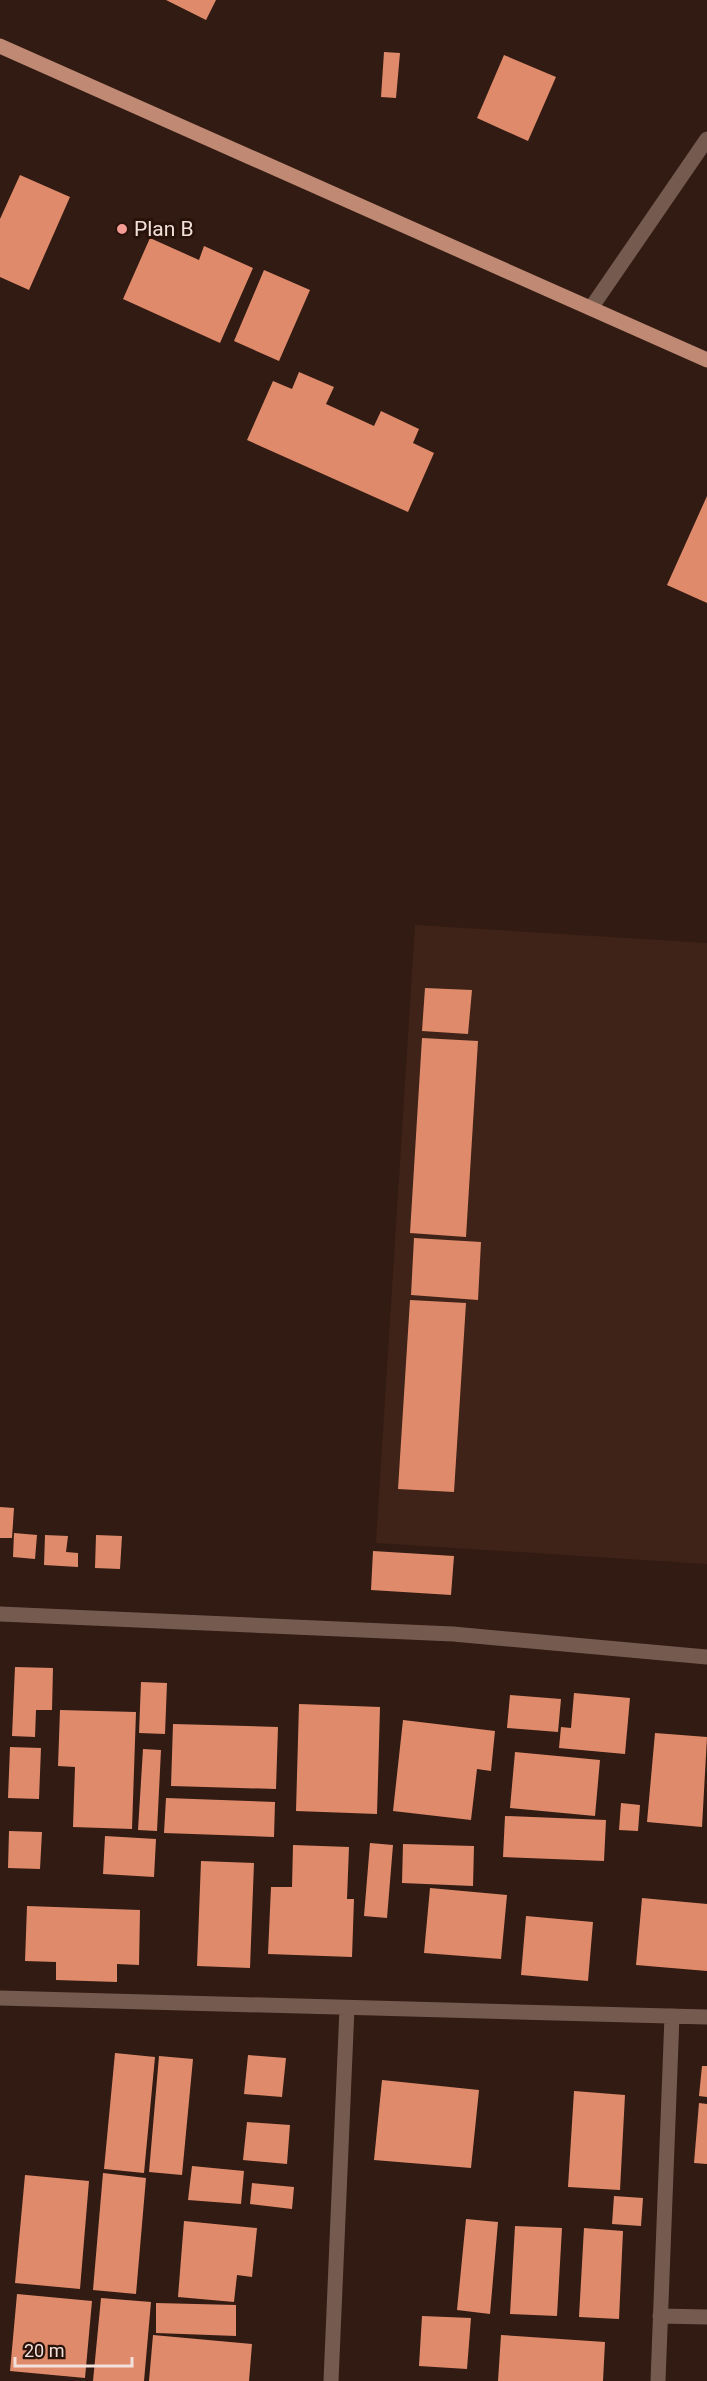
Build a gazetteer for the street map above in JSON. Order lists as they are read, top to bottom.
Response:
{
  "places": ["Plan B"],
  "scale_bar": "20 m"
}
